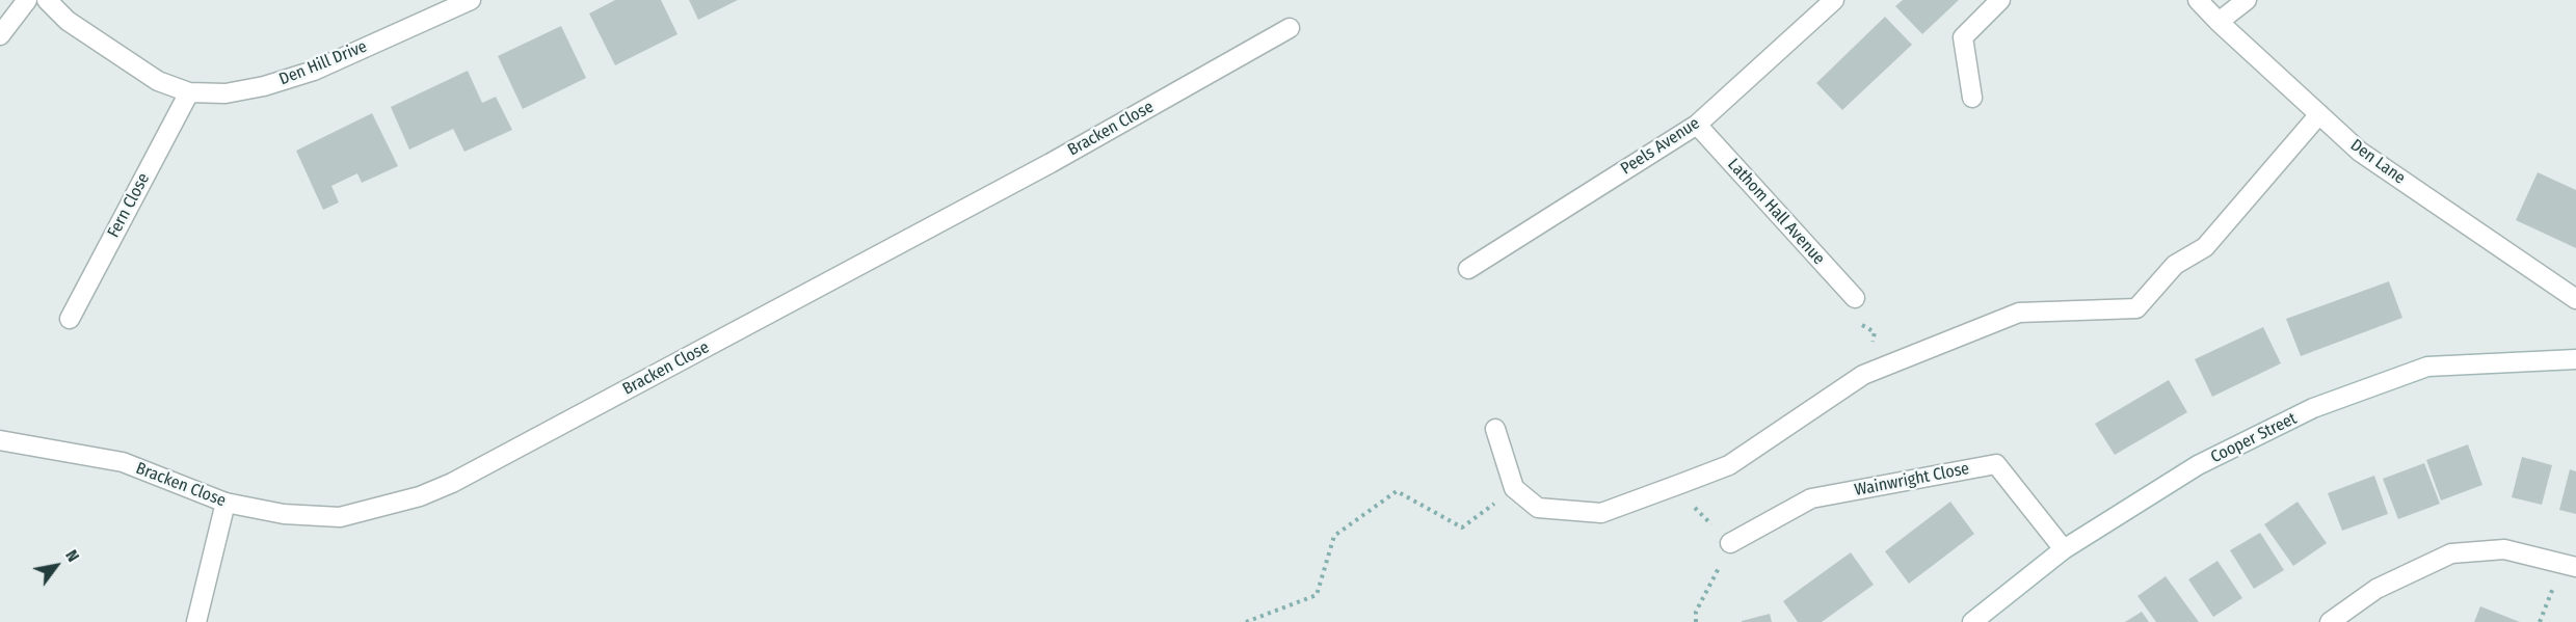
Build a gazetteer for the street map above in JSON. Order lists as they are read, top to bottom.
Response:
{
  "streets": {
    "street": [
      "Den Hill Drive",
      "Bracken Close",
      "Peels Avenue",
      "Den Lane",
      "Fern Close",
      "Lathom Hall Avenue",
      "Cooper Street",
      "Wainwright Close"
    ]
  },
  "crossings": [
    ["Den Hill Drive", "Fern Close"],
    ["Peels Avenue", "Lathom Hall Avenue"],
    ["Cooper Street", "Wainwright Close"]
  ],
  "north": "top right"
}
